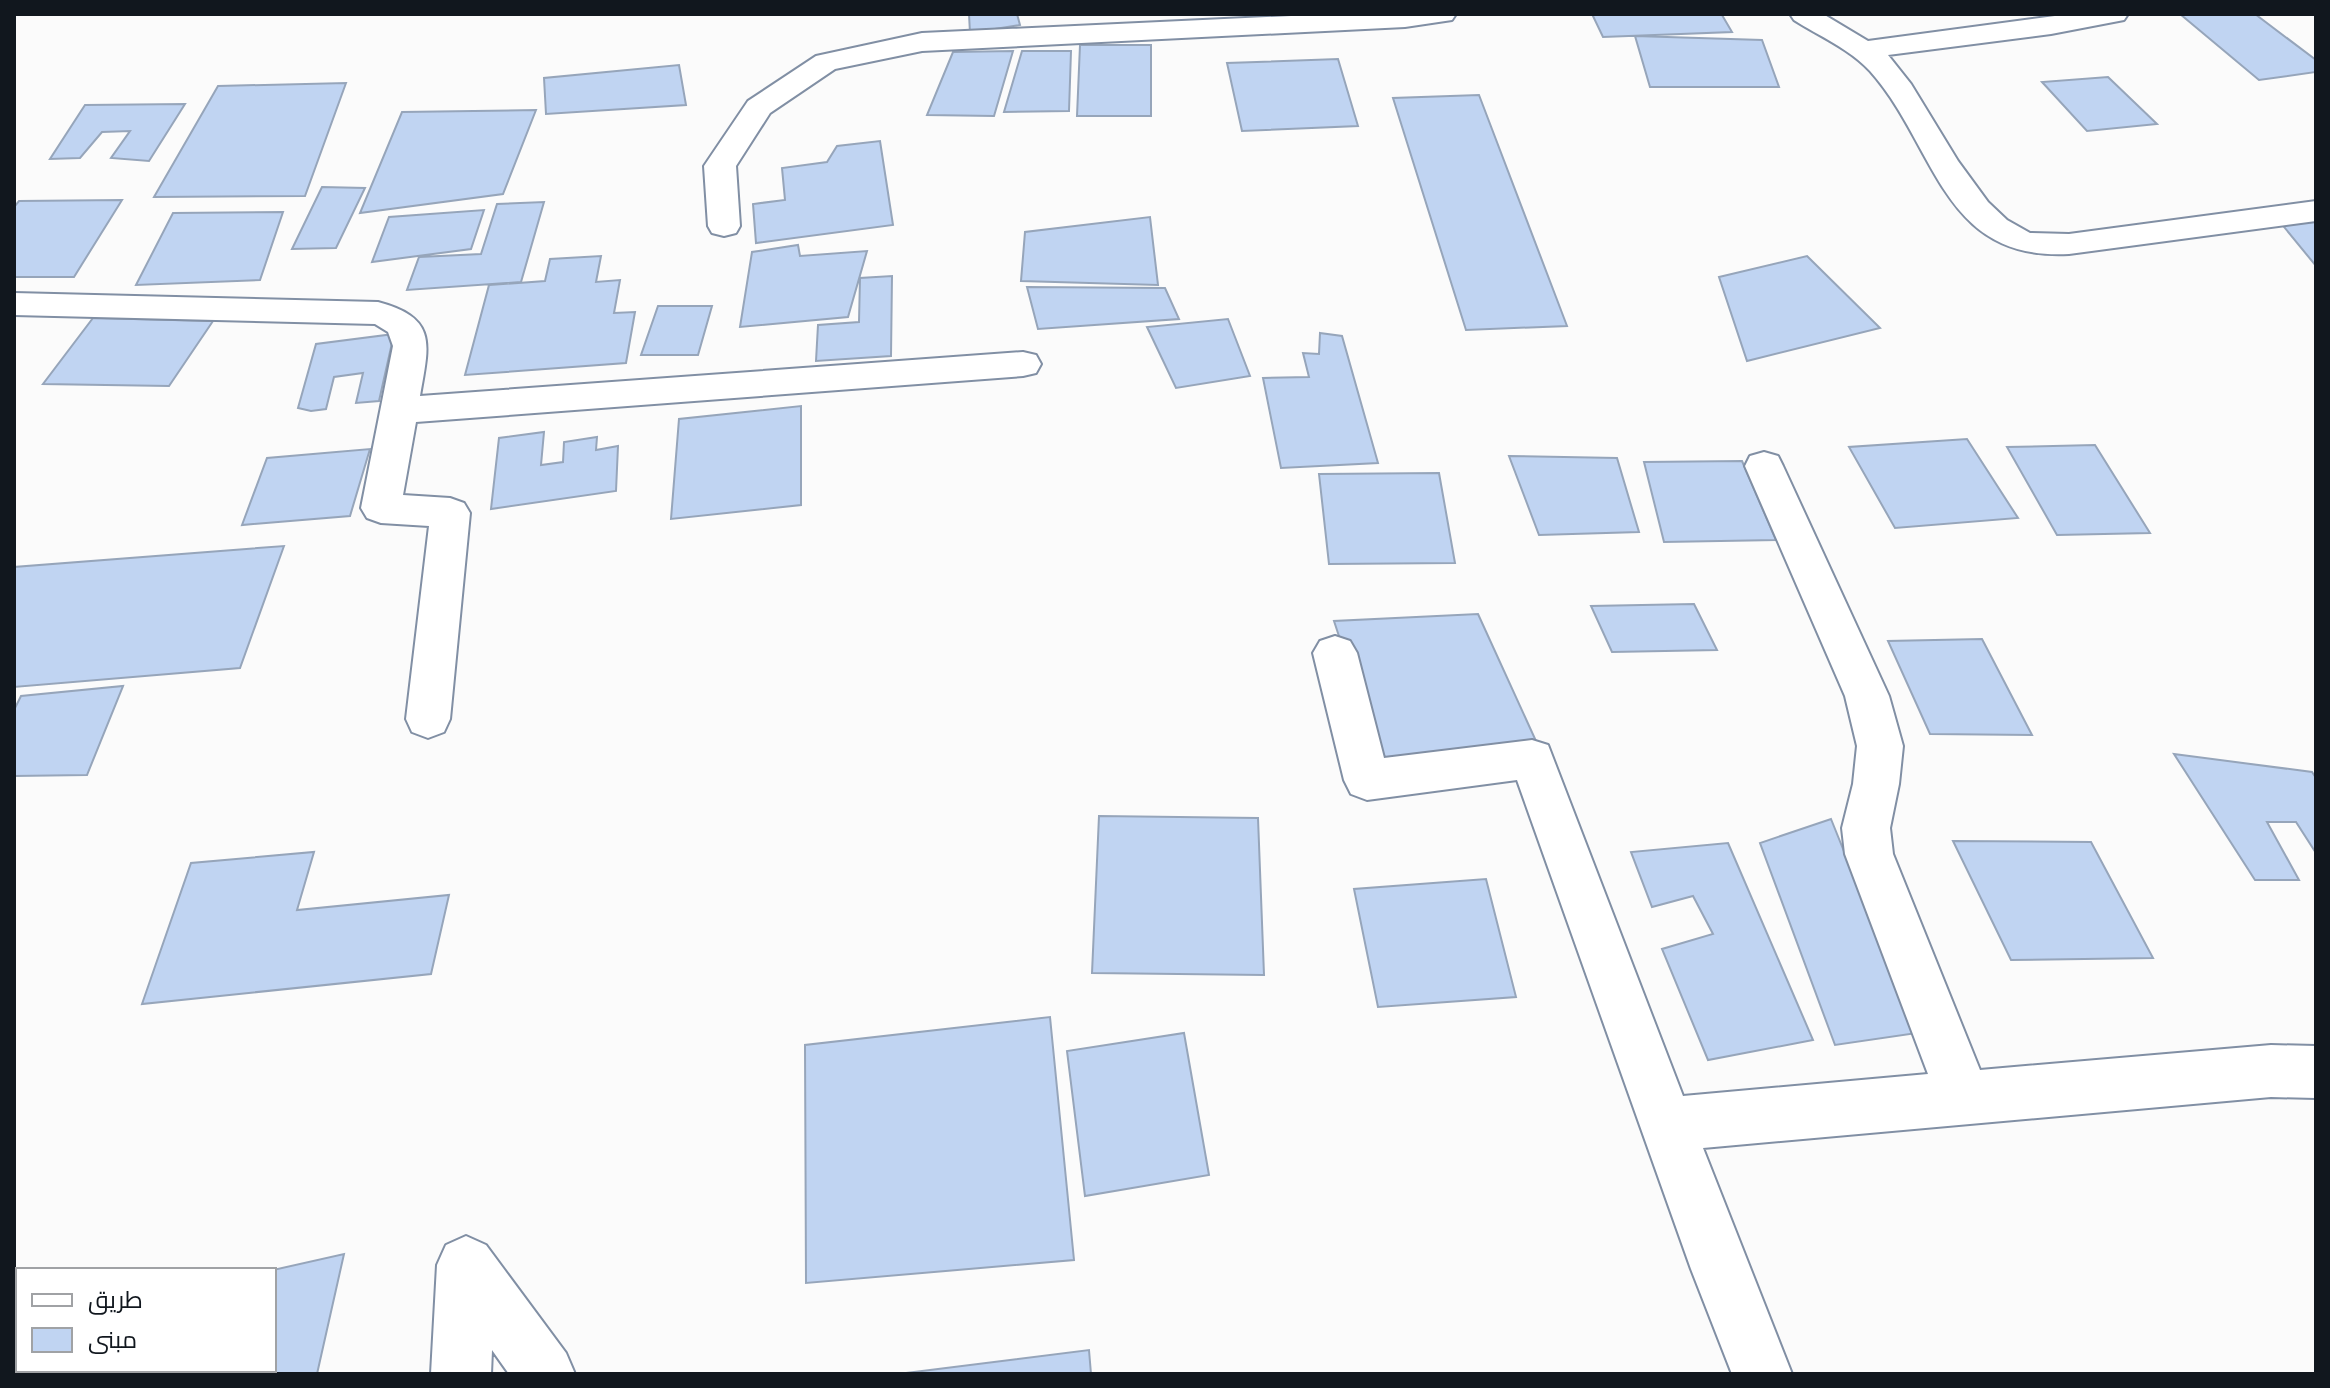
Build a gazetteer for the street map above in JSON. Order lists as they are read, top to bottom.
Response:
{
  "legend": ["طريق", "مبنى"]
}
